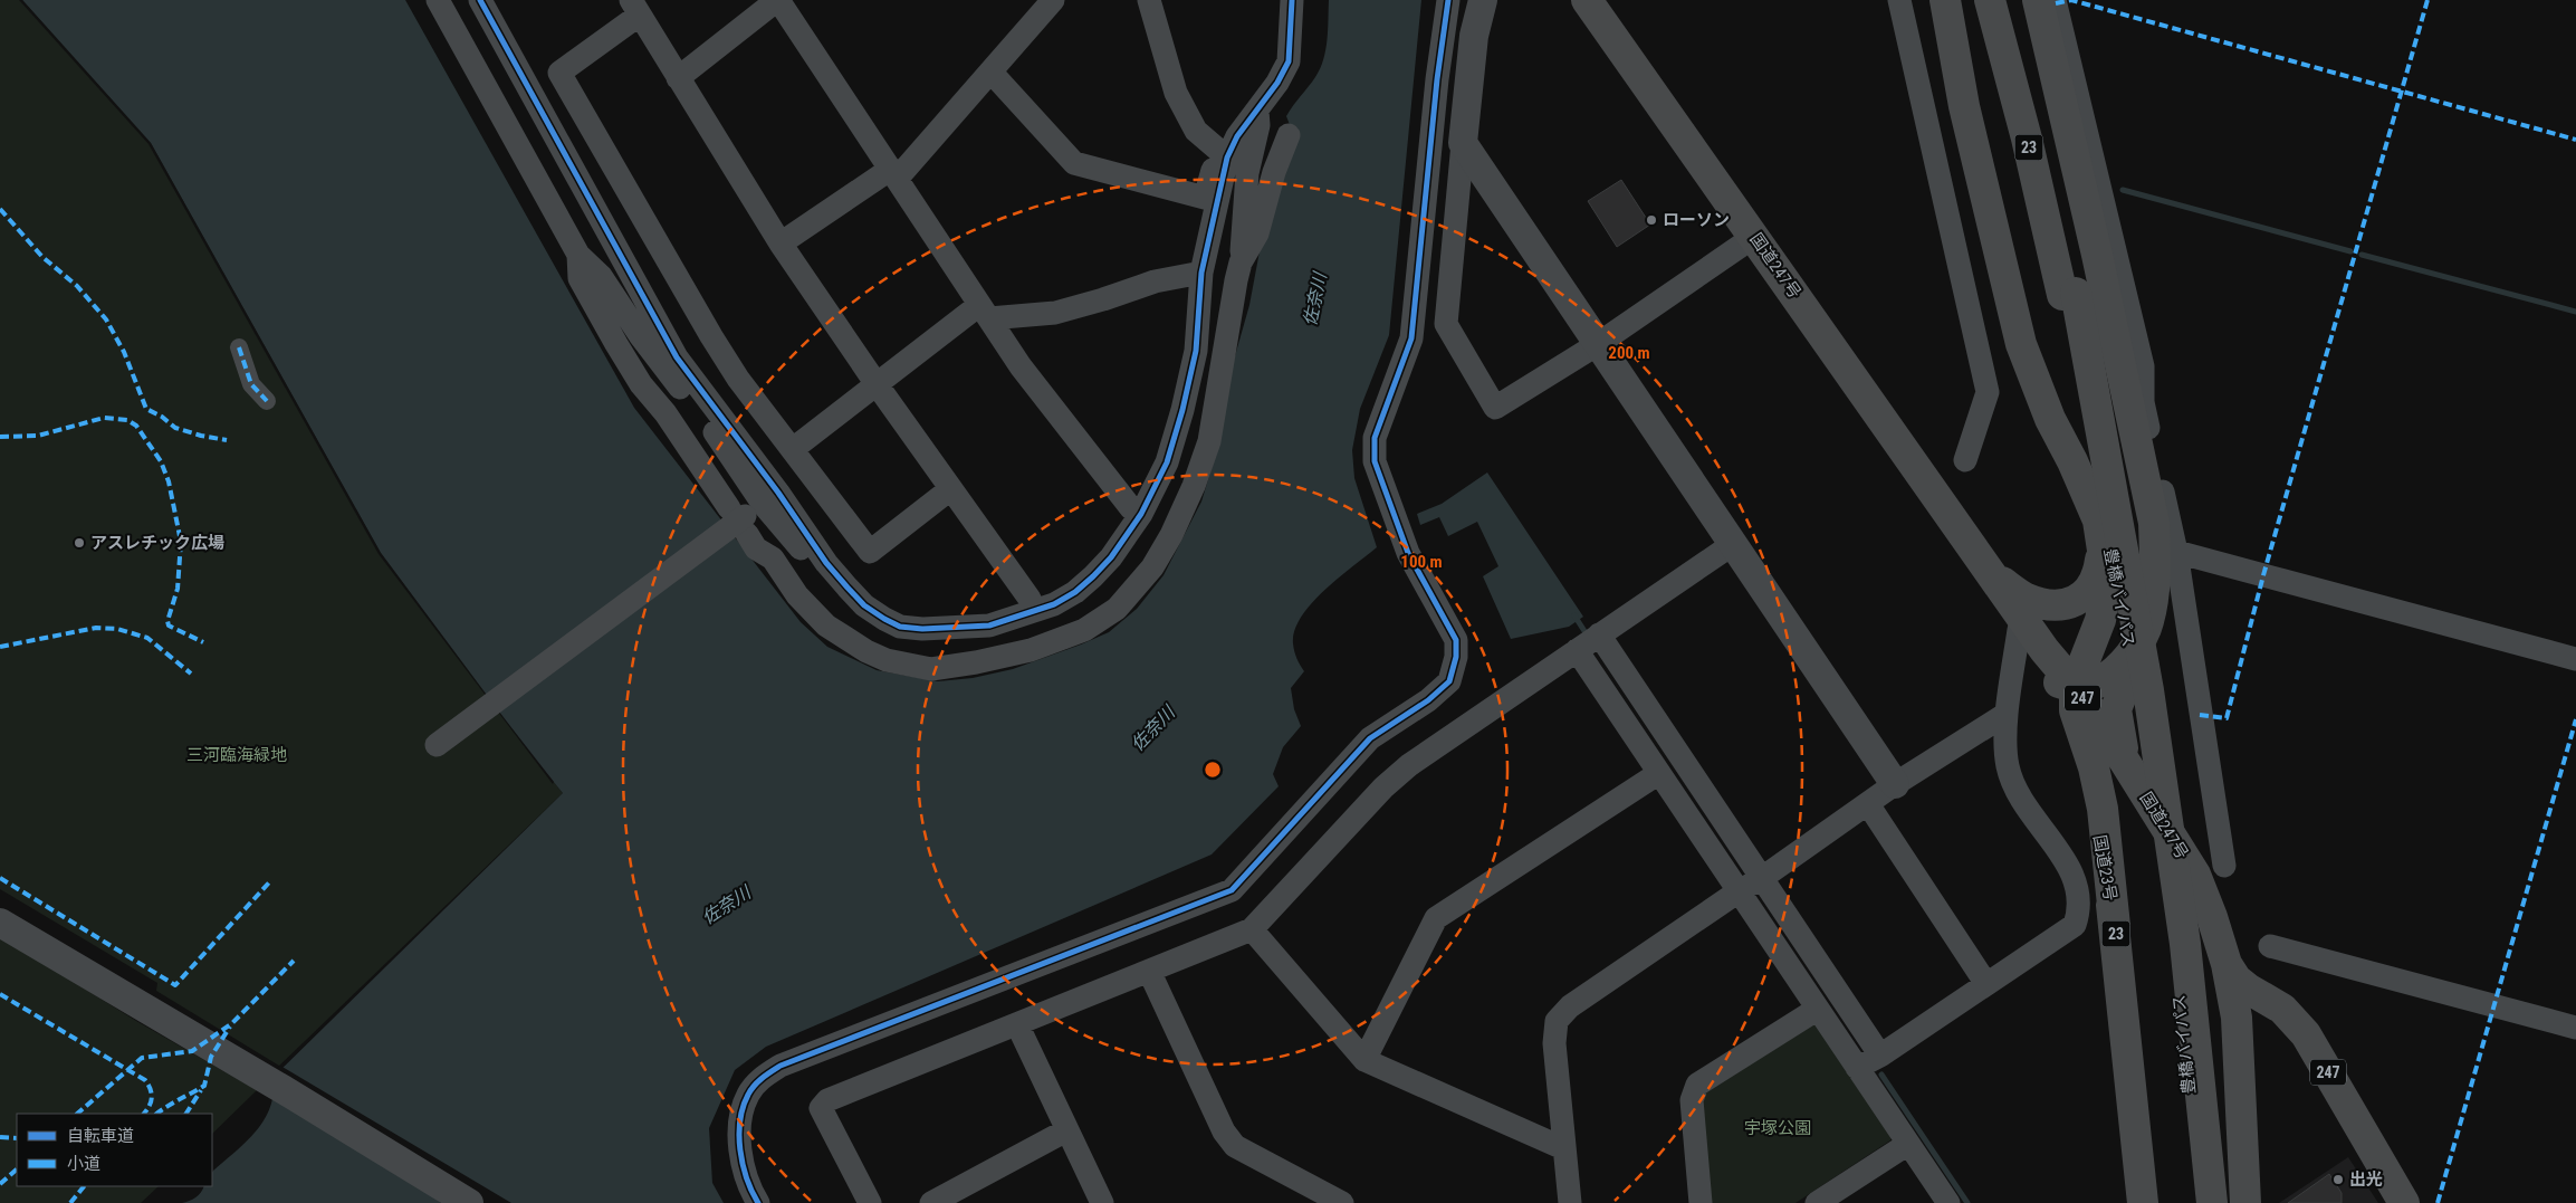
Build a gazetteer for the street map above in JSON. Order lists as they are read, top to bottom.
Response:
{
  "streets": {
    "highway": [
      "23",
      "国道247号",
      "豊橋バイパス",
      "247",
      "国道23号"
    ]
  },
  "crossings": [
    ["国道247号", "国道23号"]
  ],
  "water": ["佐奈川"],
  "parks": ["三河臨海緑地", "宇塚公園"],
  "places": ["ローソン", "アスレチック広場", "出光"],
  "legend": ["自転車道", "小道"],
  "rings": ["200 m", "100 m"]
}
